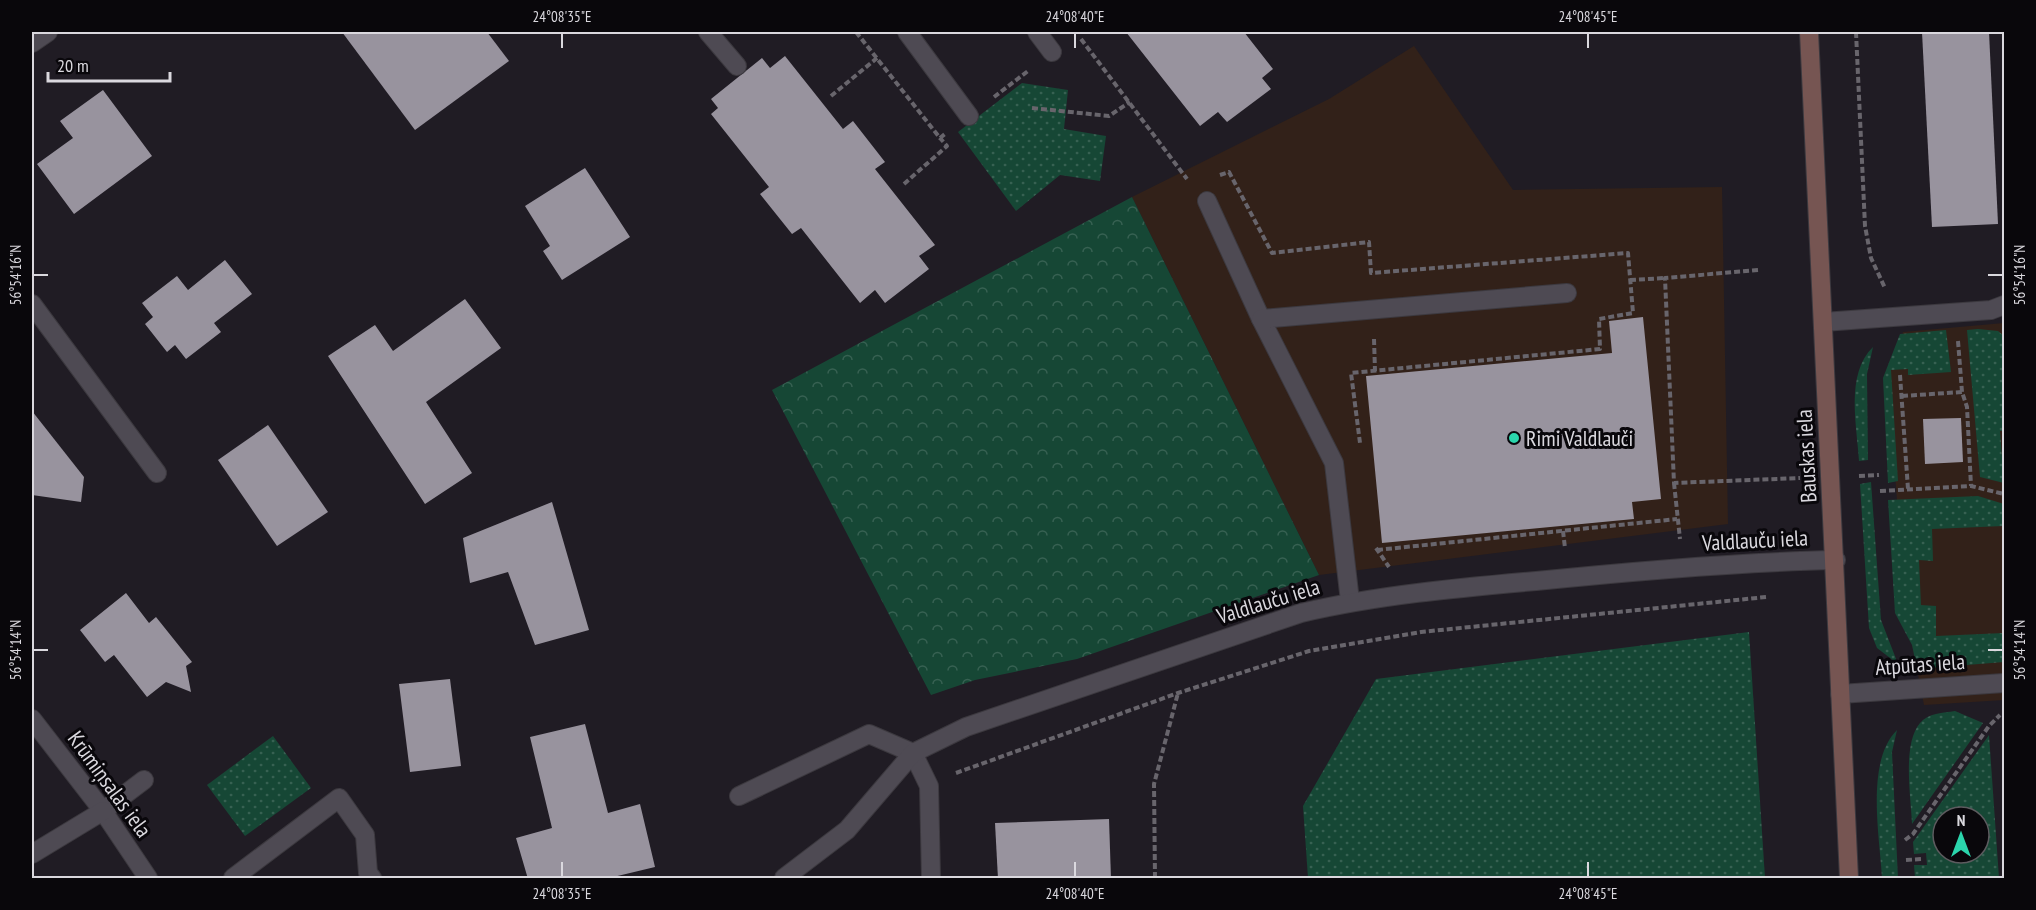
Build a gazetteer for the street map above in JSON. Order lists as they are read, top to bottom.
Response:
{
  "streets": {
    "main road": ["Bauskas iela"],
    "street": ["Valdlauču iela", "Atpūtas iela", "Krūmiņsalas iela"]
  },
  "crossings": [
    ["Bauskas iela", "Valdlauču iela"],
    ["Bauskas iela", "Atpūtas iela"]
  ],
  "places": ["Rimi Valdlauči"],
  "scale_bar": "20 m",
  "north": "top",
  "coordinates": [
    "24°08'35\"E",
    "24°08'40\"E",
    "24°08'45\"E",
    "56°54'16\"N",
    "56°54'14\"N"
  ]
}
